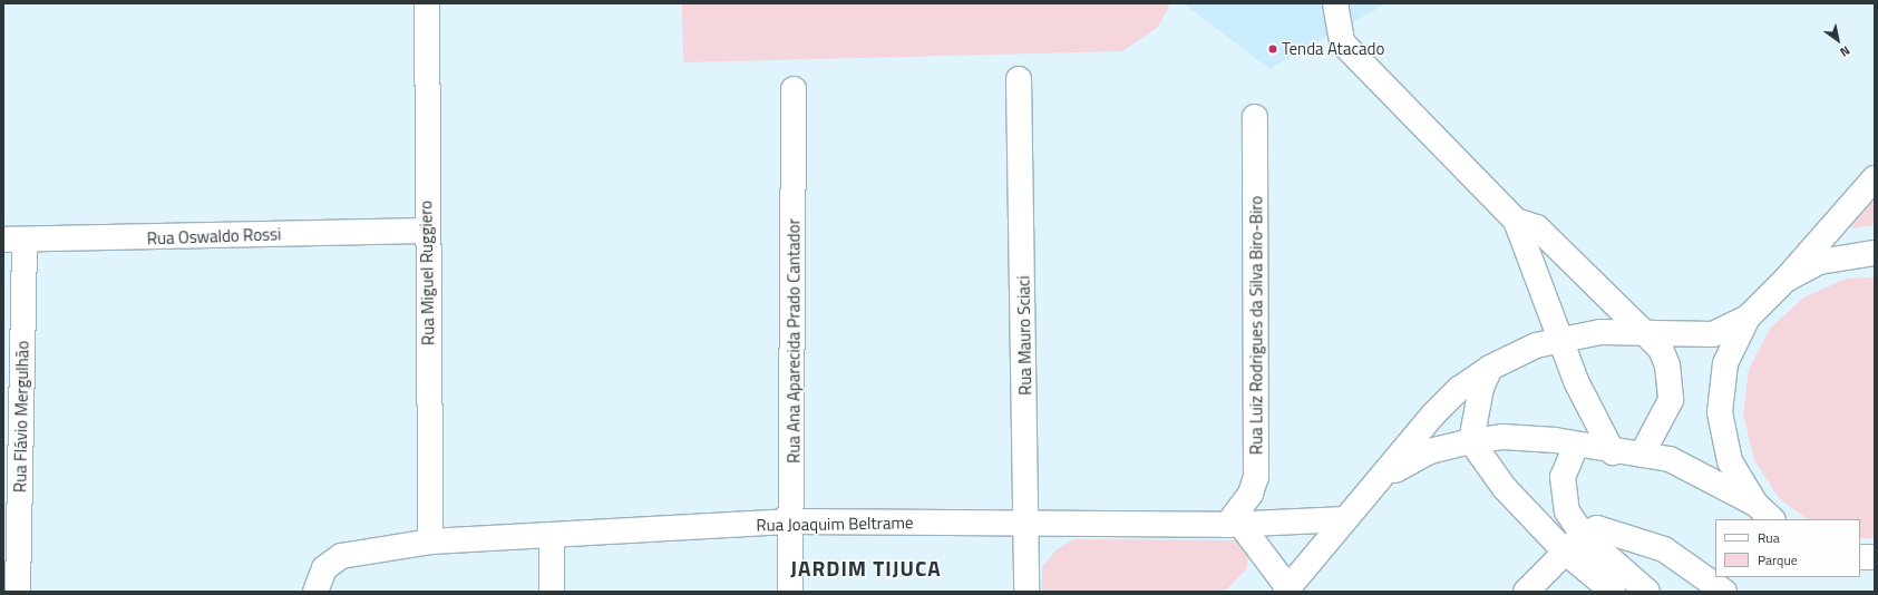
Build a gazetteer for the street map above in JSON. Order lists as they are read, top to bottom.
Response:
{
  "streets": {
    "main road": [
      "Rua Oswaldo Rossi",
      "Rua Miguel Ruggiero",
      "Rua Luiz Rodrigues da Silva Biro-Biro",
      "Rua Mauro Sciaci",
      "Rua Ana Aparecida Prado Cantador",
      "Rua Flávio Mergulhão",
      "Rua Joaquim Beltrame"
    ]
  },
  "crossings": [
    ["Rua Oswaldo Rossi", "Rua Miguel Ruggiero"],
    ["Rua Oswaldo Rossi", "Rua Flávio Mergulhão"],
    ["Rua Miguel Ruggiero", "Rua Joaquim Beltrame"],
    ["Rua Luiz Rodrigues da Silva Biro-Biro", "Rua Joaquim Beltrame"],
    ["Rua Mauro Sciaci", "Rua Joaquim Beltrame"],
    ["Rua Ana Aparecida Prado Cantador", "Rua Joaquim Beltrame"]
  ],
  "districts": ["JARDIM TIJUCA"],
  "places": ["Tenda Atacado"],
  "legend": ["Rua", "Parque"],
  "north": "bottom right"
}
